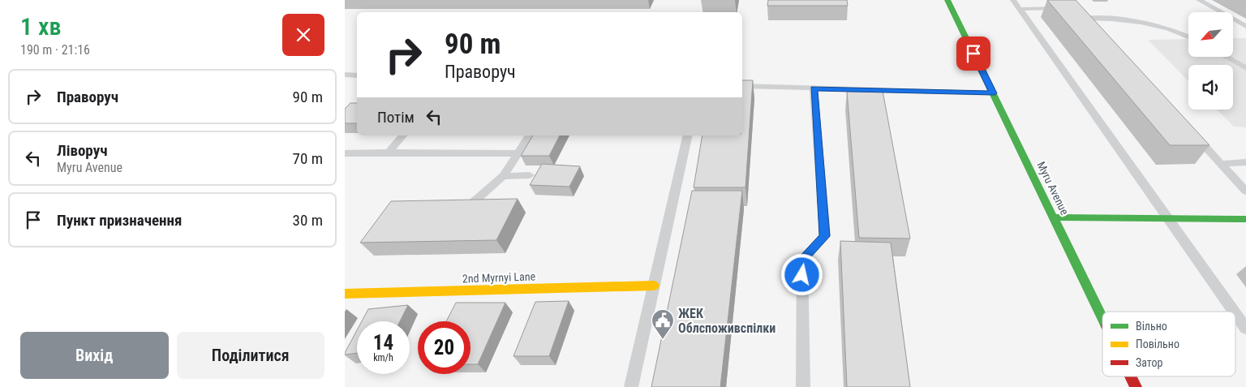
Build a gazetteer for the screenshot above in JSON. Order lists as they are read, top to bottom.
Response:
{
  "streets": {
    "main road": ["Myru Avenue", "2nd Myrnyi Lane"]
  },
  "places": {
    "public building": ["ЖЕК Облспоживспілки"]
  },
  "legend": ["Вільно", "Повільно", "Затор"],
  "north": "bottom left",
  "page": {
    "heading": ["1 хв", "190 m · 21:16"],
    "turn": ["90 m", "Праворуч"],
    "list": [
      {
        "name": "Праворуч",
        "value": "90 m"
      },
      {
        "name": "Ліворуч",
        "note": "Myru Avenue",
        "value": "70 m"
      },
      {
        "name": "Пункт призначення",
        "value": "30 m"
      }
    ],
    "then": "Потім",
    "speed": "14 km/h",
    "limit": "20",
    "buttons": ["Вихід", "Поділитися"]
  }
}
